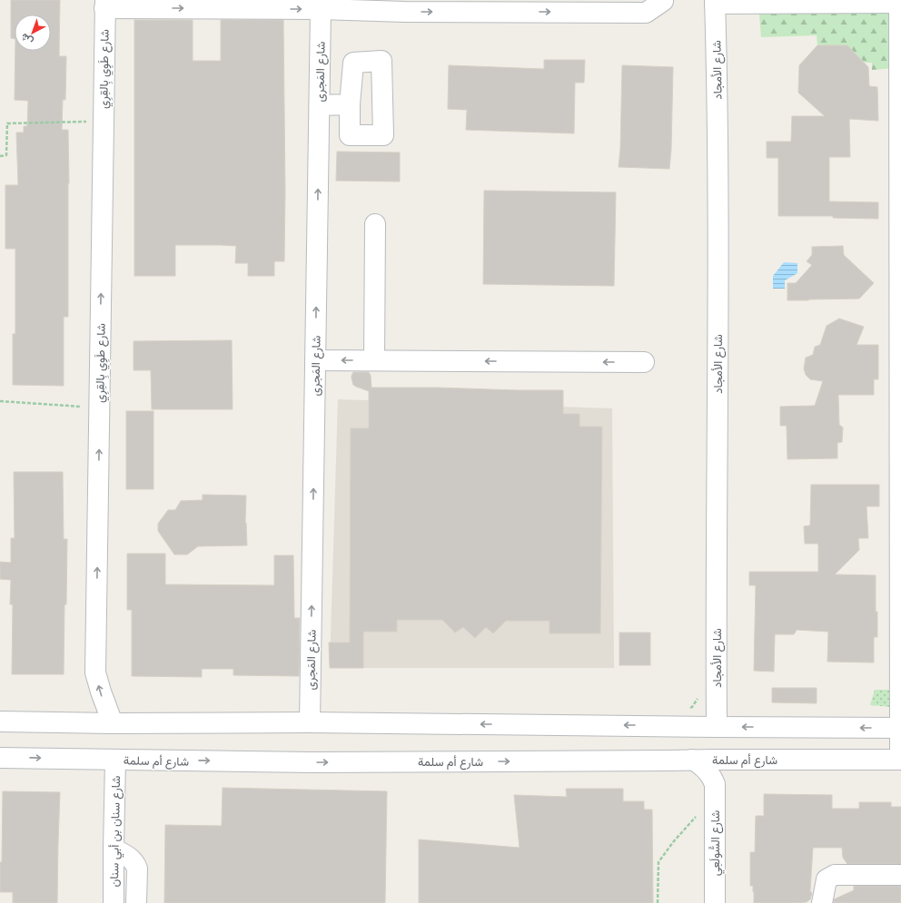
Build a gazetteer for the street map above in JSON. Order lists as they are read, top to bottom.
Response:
{
  "streets": {
    "street": [
      "شارع طَوِي بِالقِرِي",
      "شارع الأمجاد",
      "شارع المَجرى",
      "شارع أم سلمة",
      "شارع سنان بن أبي سنان",
      "شارع السُّولَعِي"
    ]
  },
  "crossings": [
    ["شارع أم سلمة", "شارع سنان بن أبي سنان"]
  ],
  "one_way": ["شارع طَوِي بِالقِرِي", "شارع المَجرى"],
  "north": "bottom left"
}
